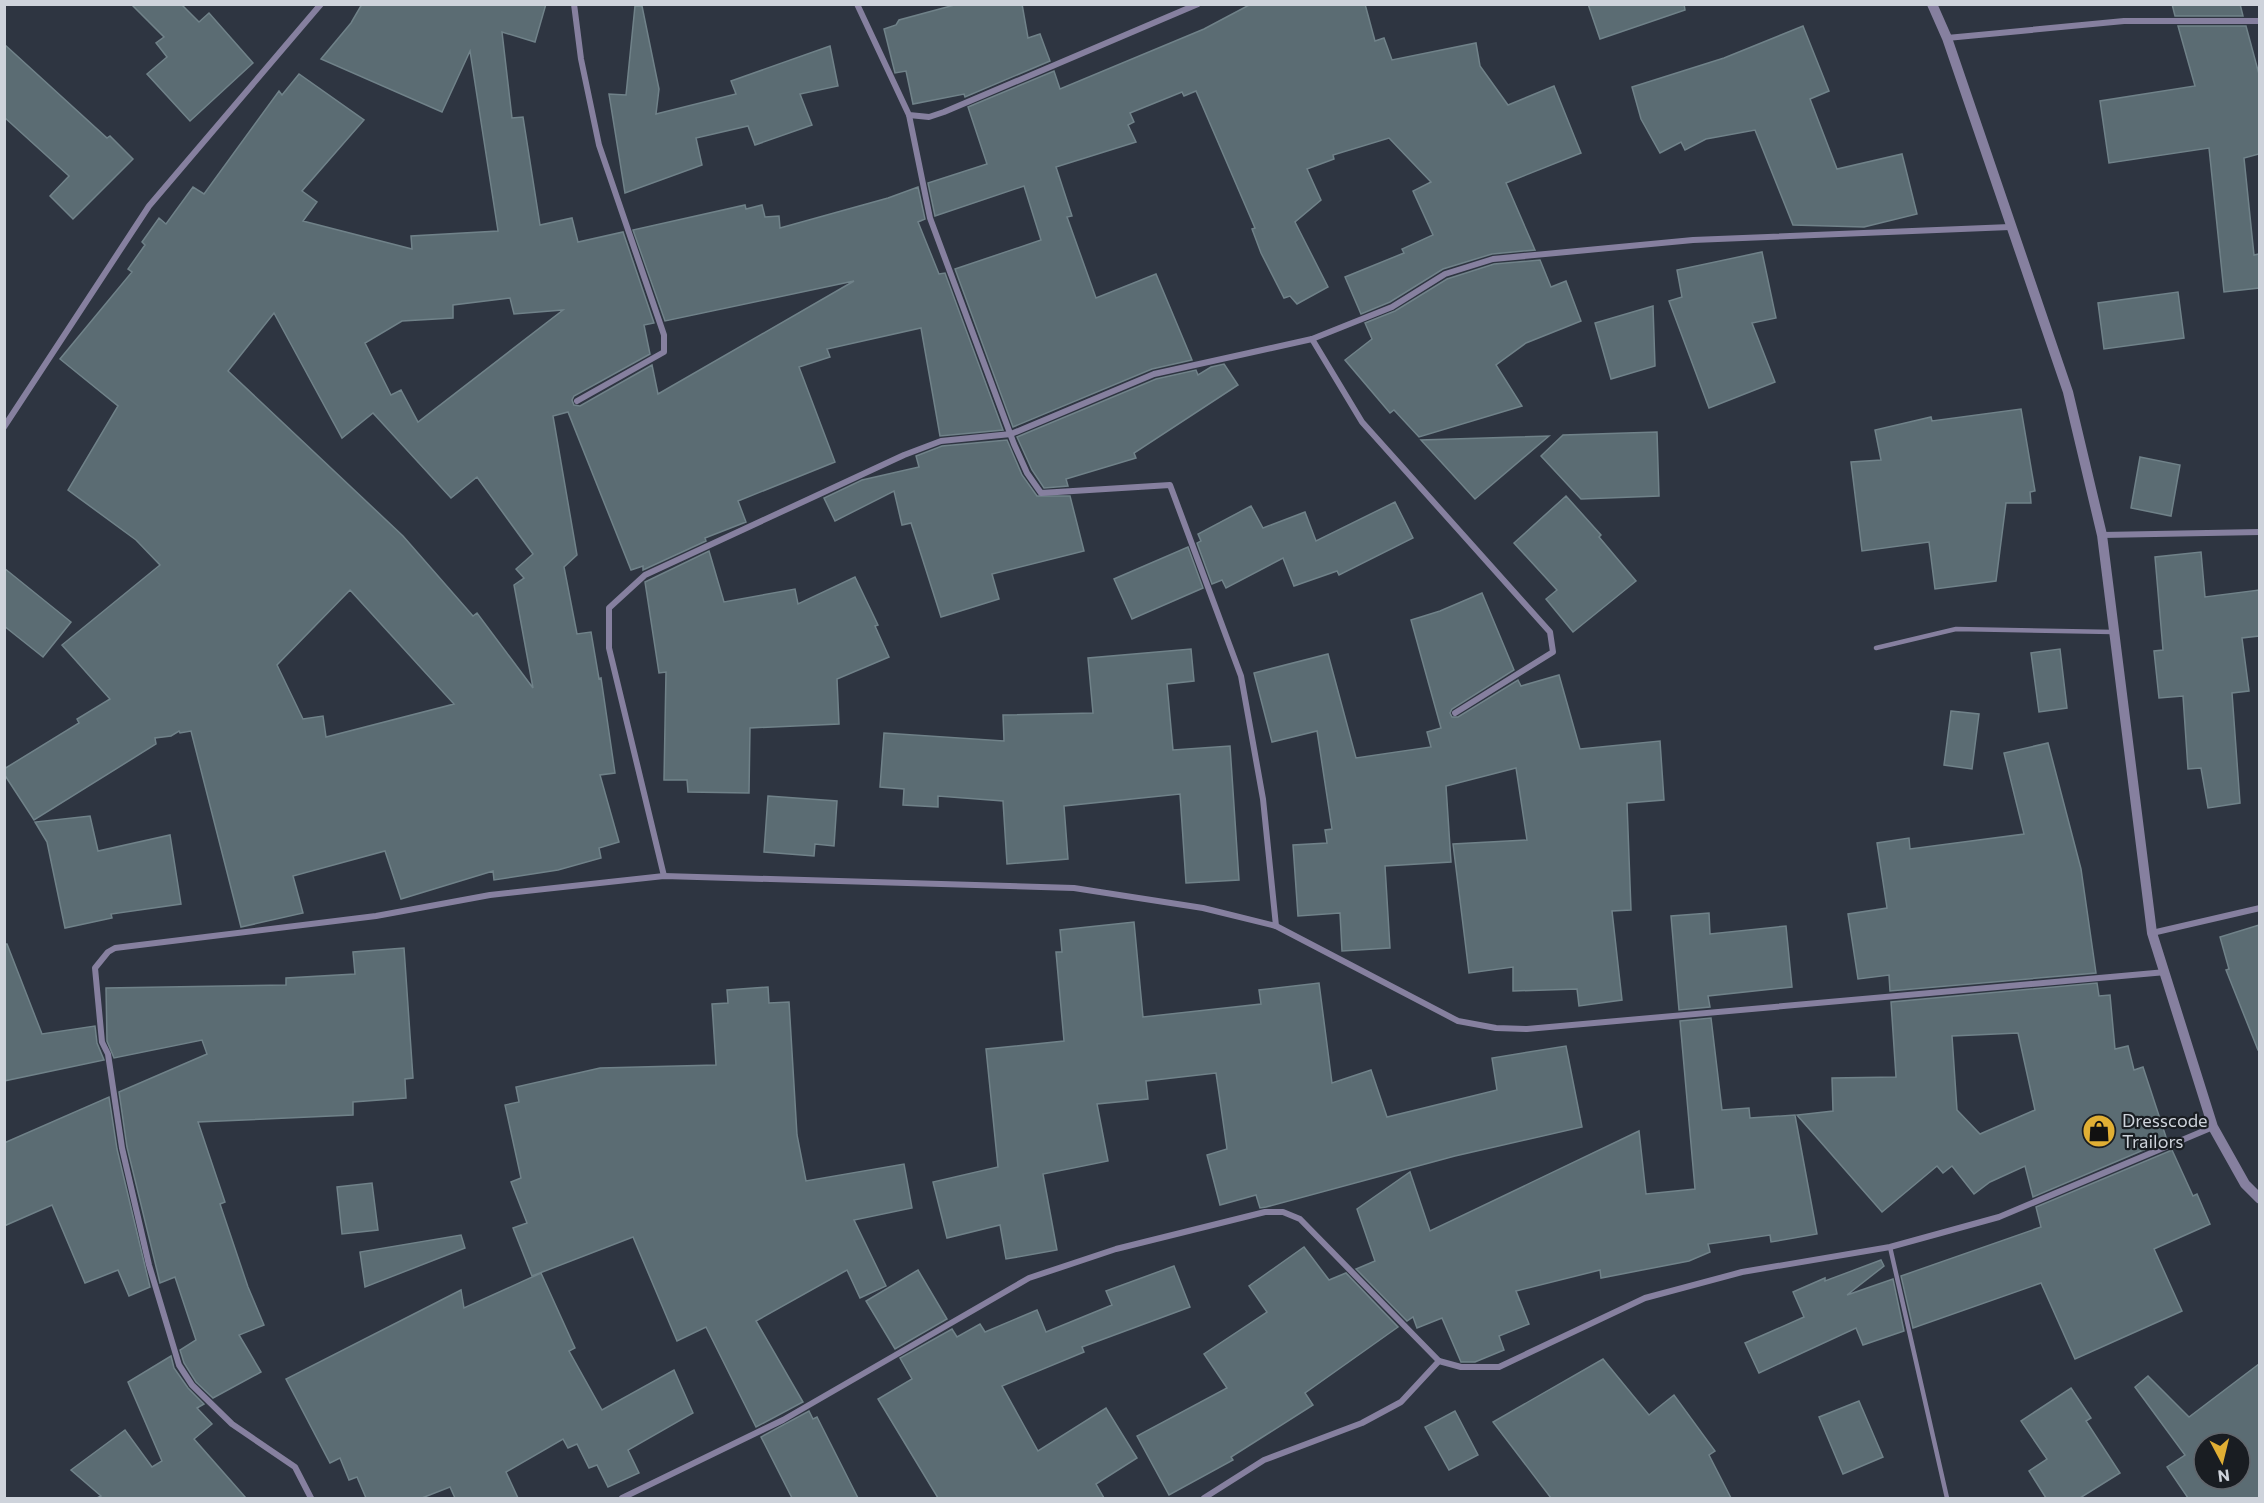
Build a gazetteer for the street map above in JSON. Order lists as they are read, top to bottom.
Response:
{
  "places": {
    "shop": ["Dresscode Trailors"]
  },
  "north": "bottom"
}
